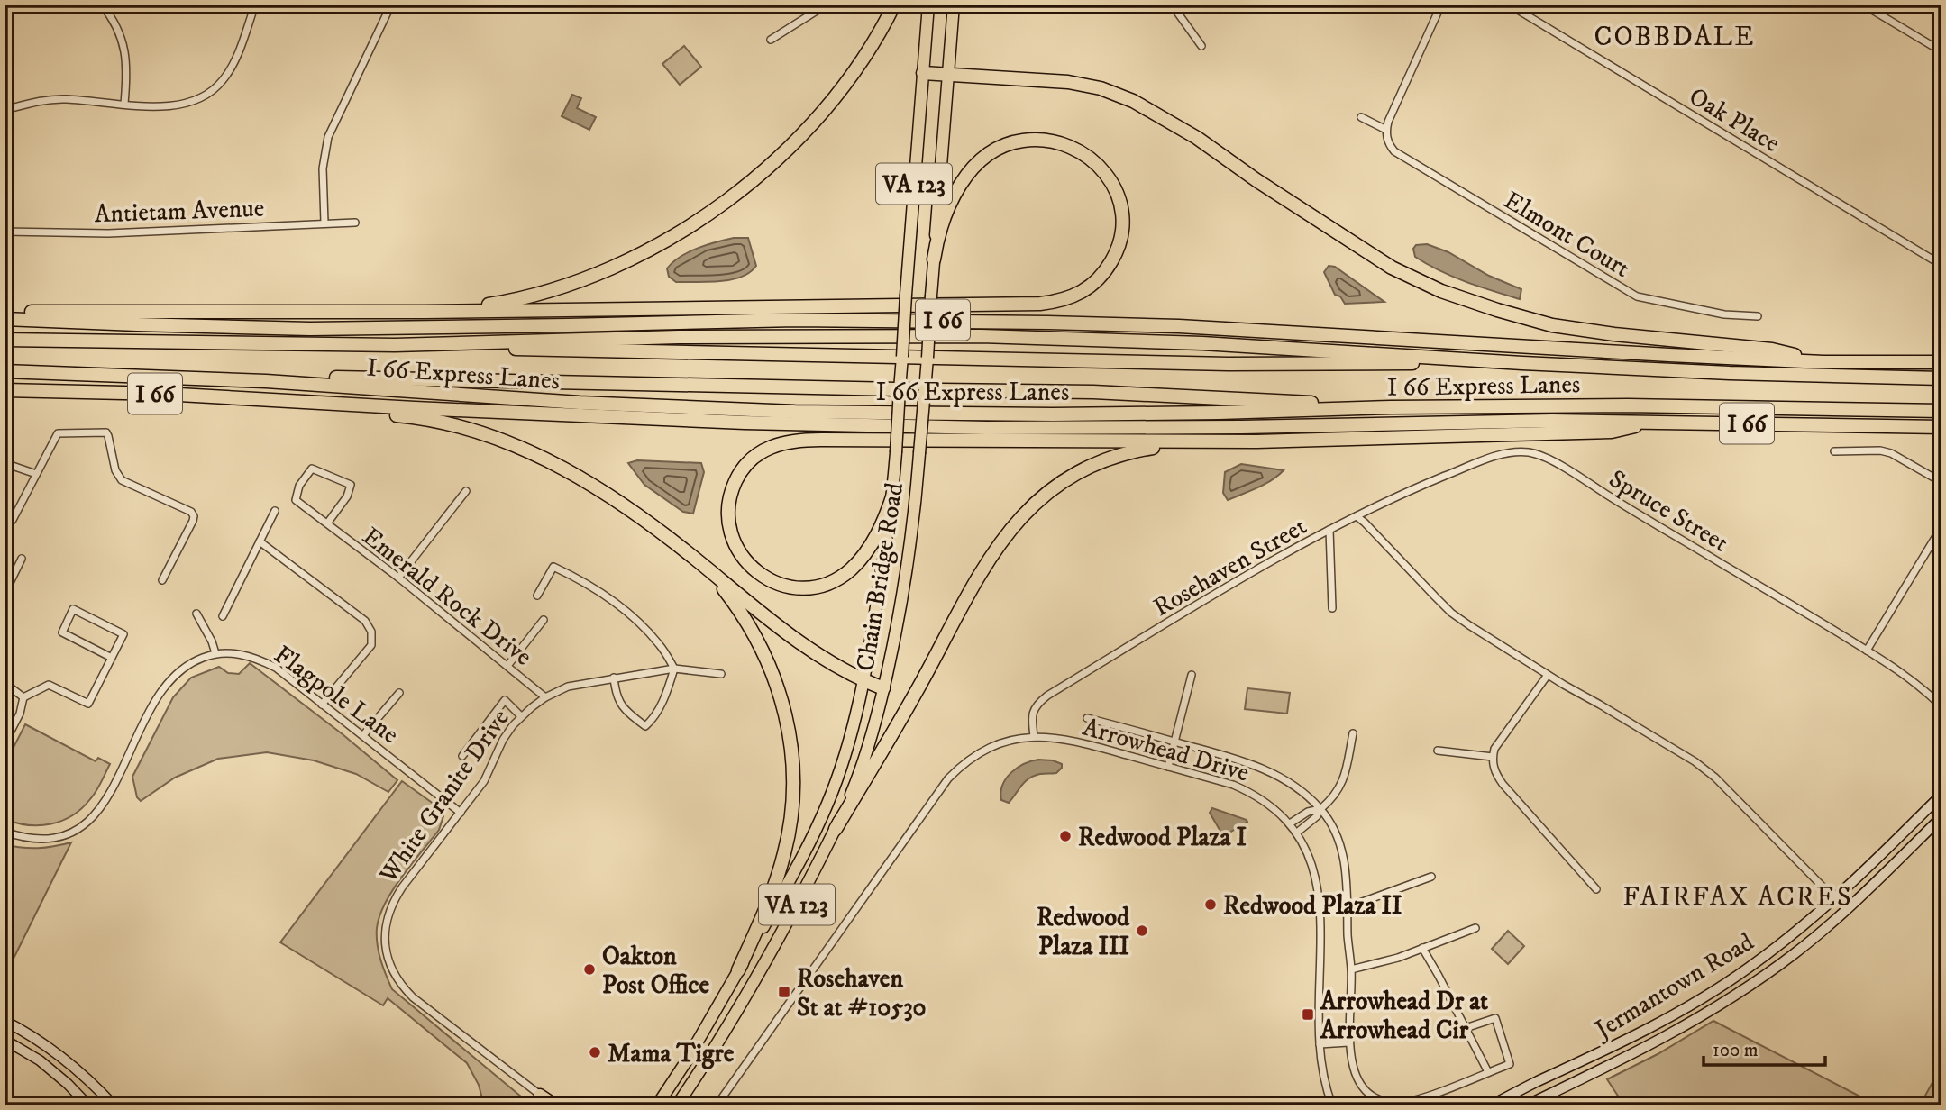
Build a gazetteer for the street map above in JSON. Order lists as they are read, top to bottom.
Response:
{
  "streets": {
    "highway": ["I 66", "I 66 Express Lanes"],
    "main road": ["VA 123", "Chain Bridge Road", "Jermantown Road"],
    "street": [
      "Oak Place",
      "Antietam Avenue",
      "Elmont Court",
      "Spruce Street",
      "Rosehaven Street",
      "Emerald Rock Drive",
      "Flagpole Lane",
      "Arrowhead Drive",
      "White Granite Drive"
    ]
  },
  "crossings": [
    ["Spruce Street", "Rosehaven Street"],
    ["Rosehaven Street", "Arrowhead Drive"],
    ["Emerald Rock Drive", "White Granite Drive"],
    ["Flagpole Lane", "White Granite Drive"]
  ],
  "districts": ["COBBDALE", "FAIRFAX ACRES"],
  "places": {
    "other": [
      "Redwood Plaza I",
      "Redwood Plaza II",
      "Redwood Plaza III",
      "Oakton Post Office",
      "Mama Tigre"
    ],
    "transit": ["Rosehaven St at #10530", "Arrowhead Dr at Arrowhead Cir"]
  },
  "scale_bar": "100 m"
}
